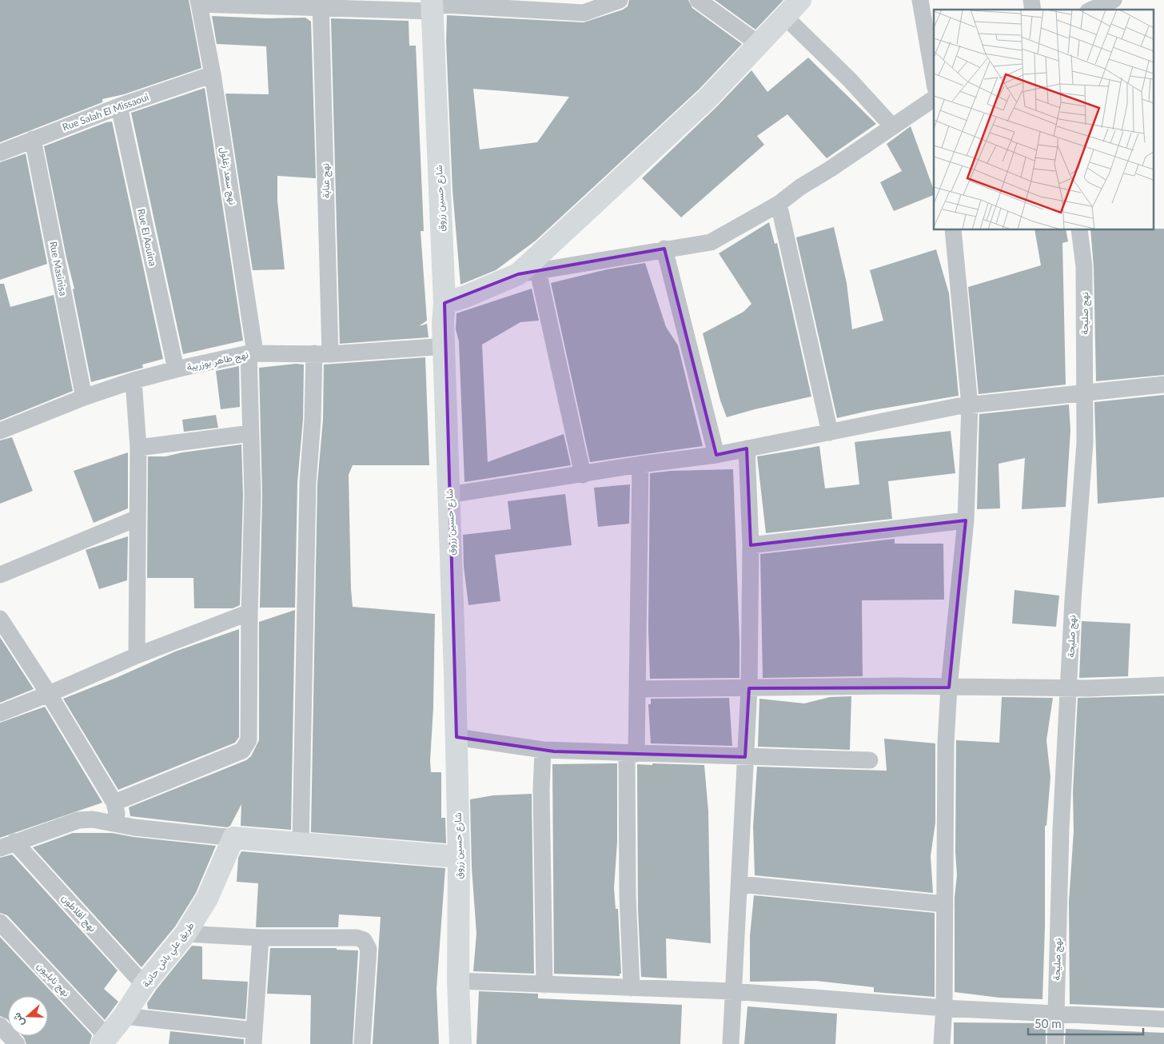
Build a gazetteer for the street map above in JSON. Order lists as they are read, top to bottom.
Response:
{
  "streets": {
    "street": [
      "Rue Salah El Missaoui",
      "نهج سعد زغلول",
      "نهج عنابة",
      "شارع حسين زروق",
      "Rue El Aouina",
      "Rue Masinisa",
      "نهج صليحة",
      "نهج طاهر بوزريبة",
      "نهج أفلاطون",
      "طريق علي باش حانبة",
      "نهج نابليون"
    ]
  },
  "crossings": [
    ["Rue Salah El Missaoui", "نهج سعد زغلول"],
    ["Rue Salah El Missaoui", "Rue El Aouina"],
    ["Rue Salah El Missaoui", "Rue Masinisa"],
    ["نهج سعد زغلول", "نهج طاهر بوزريبة"],
    ["نهج عنابة", "نهج طاهر بوزريبة"],
    ["شارع حسين زروق", "نهج طاهر بوزريبة"],
    ["Rue El Aouina", "نهج طاهر بوزريبة"],
    ["Rue Masinisa", "نهج طاهر بوزريبة"],
    ["نهج أفلاطون", "طريق علي باش حانبة"],
    ["طريق علي باش حانبة", "نهج نابليون"]
  ],
  "scale_bar": "50 m",
  "north": "left"
}
